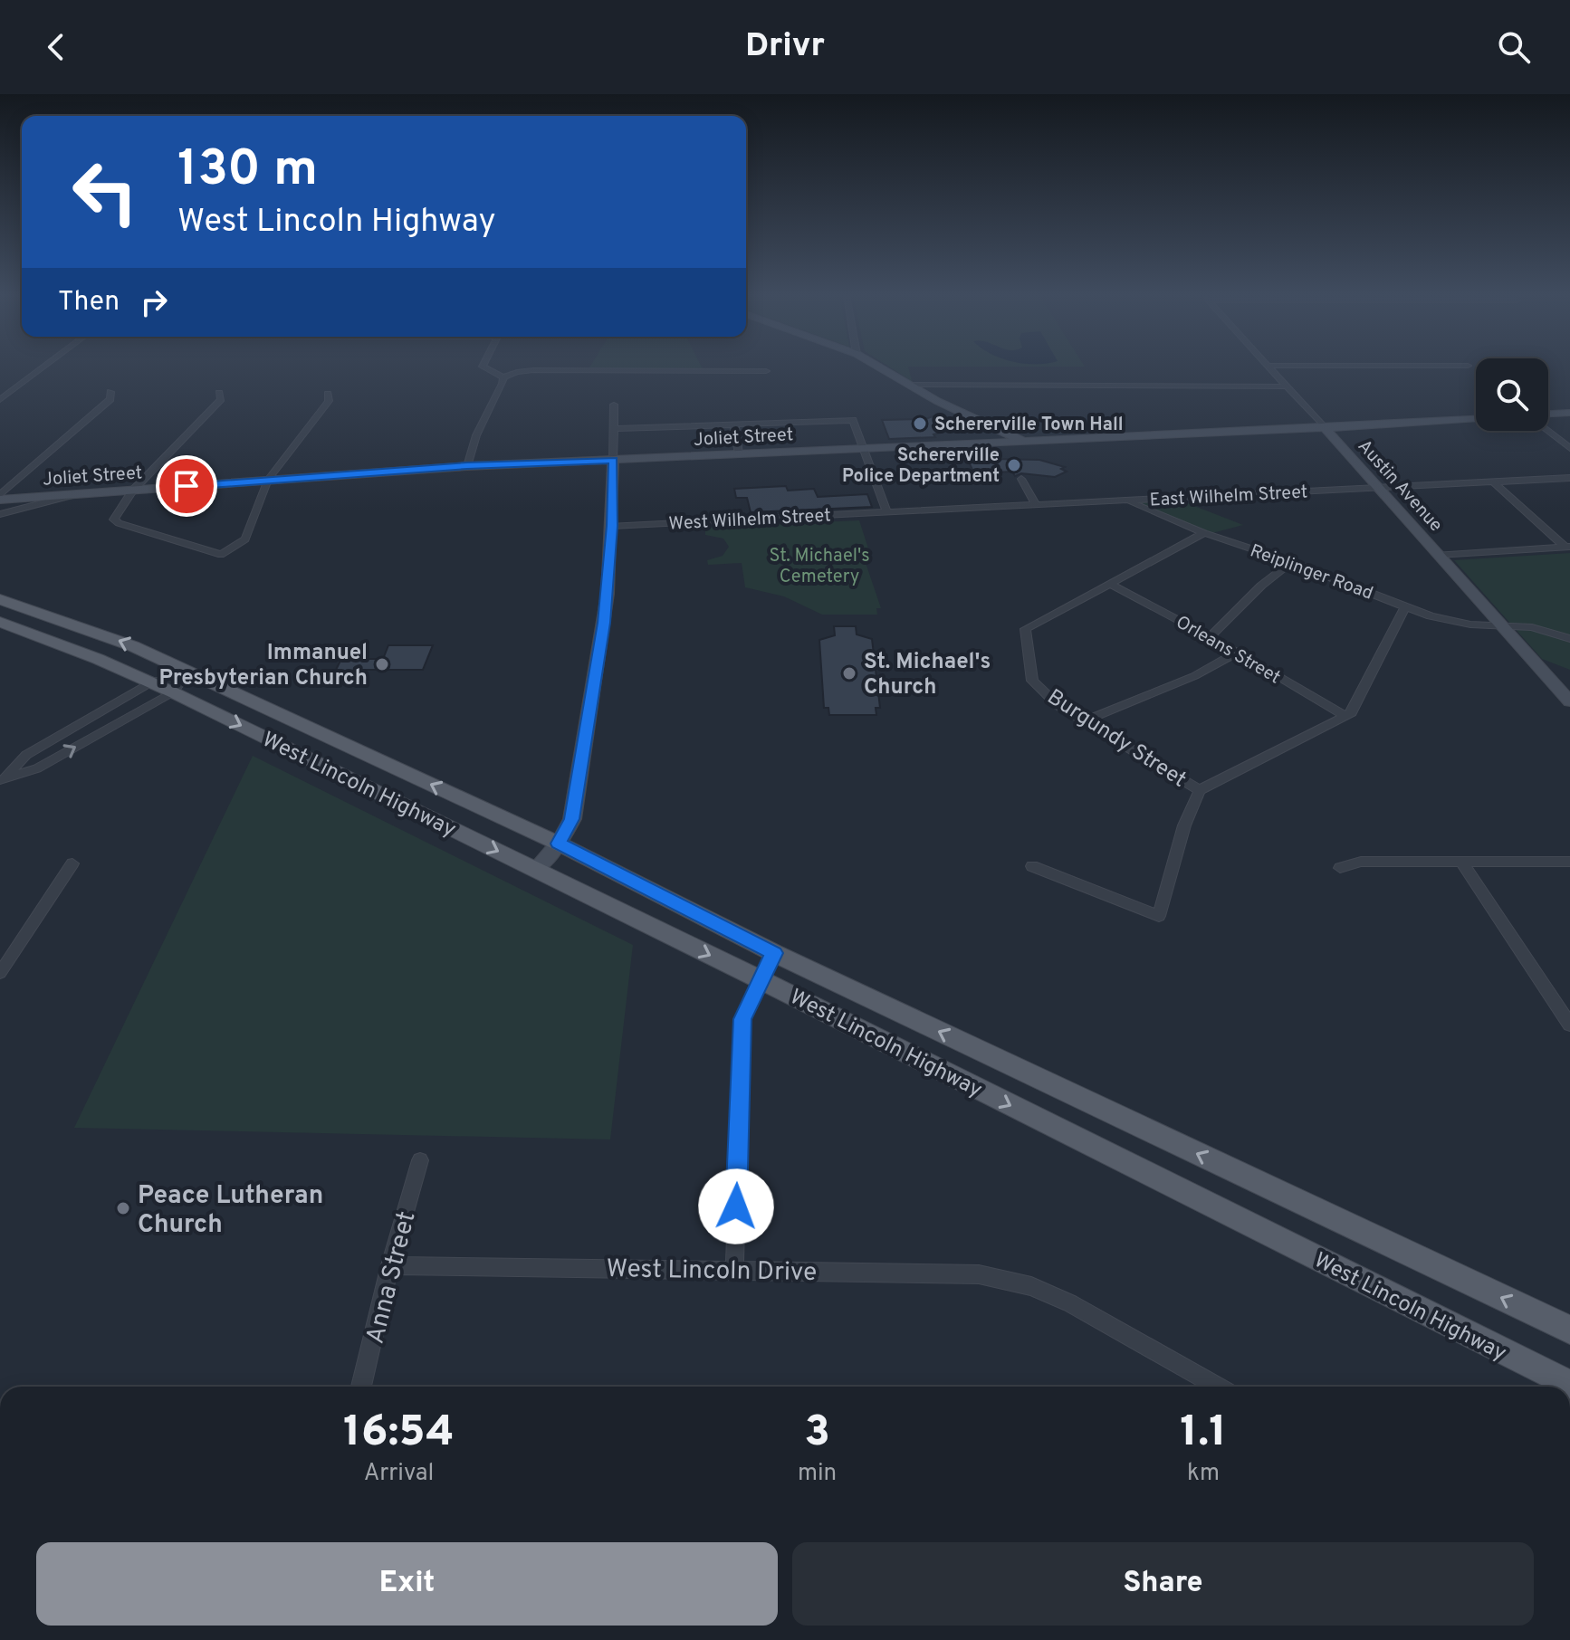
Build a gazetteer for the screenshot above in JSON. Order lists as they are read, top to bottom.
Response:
{
  "streets": {
    "main road": ["West Lincoln Highway"],
    "street": [
      "Joliet Street",
      "Austin Avenue",
      "East Wilhelm Street",
      "West Wilhelm Street",
      "Reiplinger Road",
      "Orleans Street",
      "Burgundy Street",
      "West Lincoln Drive",
      "Anna Street"
    ]
  },
  "crossings": [
    ["Joliet Street", "Austin Avenue"],
    ["Austin Avenue", "East Wilhelm Street"],
    ["Austin Avenue", "Reiplinger Road"],
    ["East Wilhelm Street", "West Wilhelm Street"],
    ["East Wilhelm Street", "Reiplinger Road"],
    ["Reiplinger Road", "Burgundy Street"],
    ["Orleans Street", "Burgundy Street"],
    ["West Lincoln Drive", "Anna Street"]
  ],
  "parks": ["St. Michael's Cemetery"],
  "places": [
    "Schererville Town Hall",
    "Schererville Police Department",
    "Immanuel Presbyterian Church",
    "St. Michael's Church",
    "Peace Lutheran Church"
  ],
  "page": {
    "header": "Drivr",
    "turn": ["130 m", "West Lincoln Highway"],
    "then": "Then",
    "eta": [
      "16:54",
      "Arrival",
      "3",
      "min",
      "1.1",
      "km"
    ],
    "buttons": ["Exit", "Share"]
  }
}
